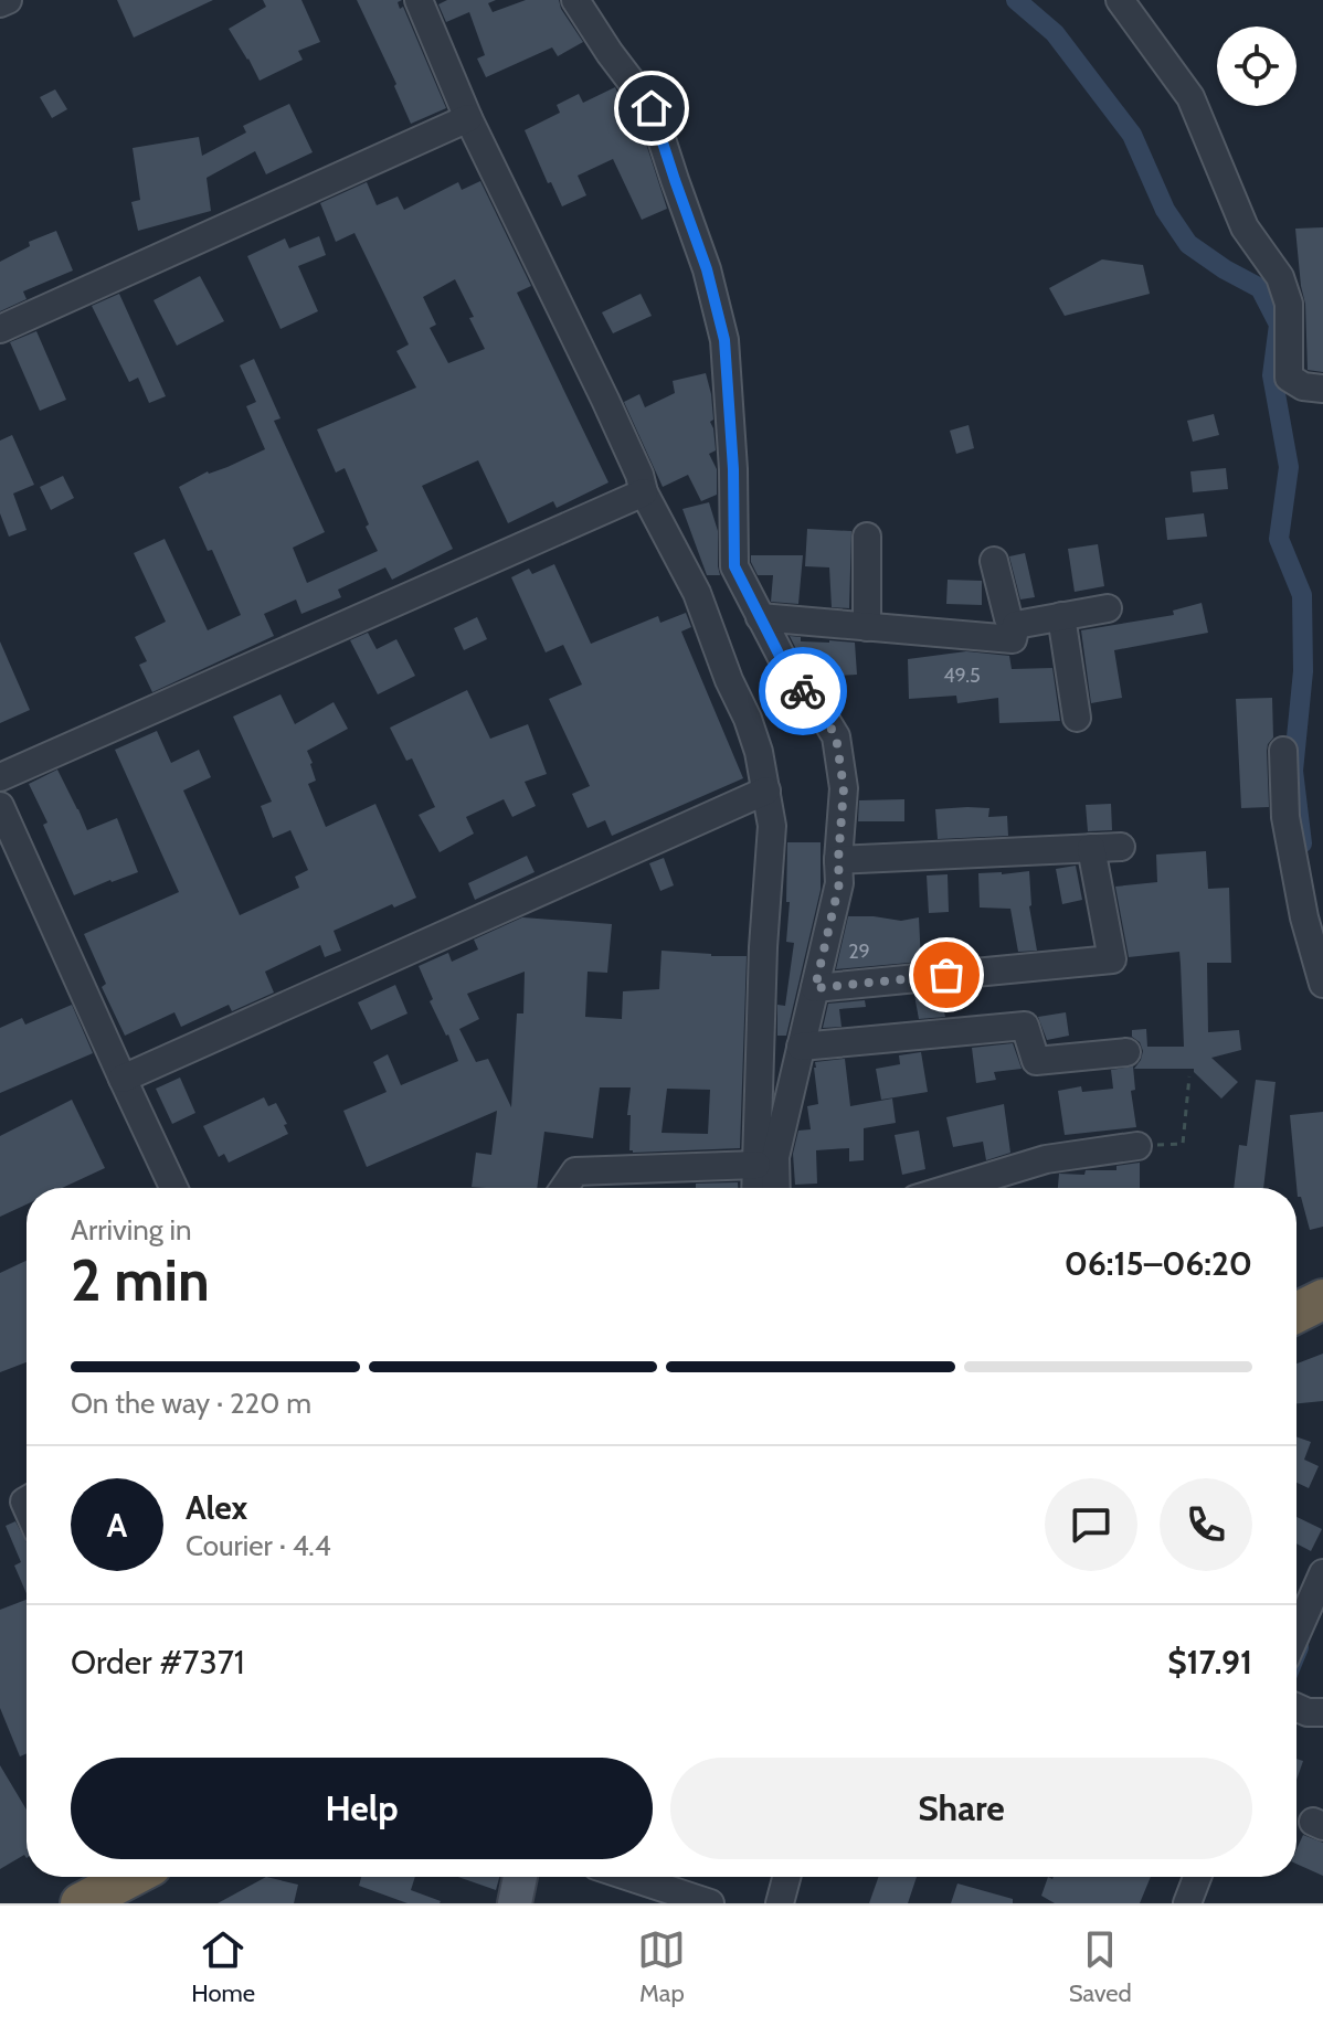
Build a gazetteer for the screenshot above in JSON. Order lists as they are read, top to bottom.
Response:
{
  "house_numbers": ["49.5", "29"],
  "page": {
    "heading": ["2 min", "Arriving in", "06:15–06:20"],
    "panel": [
      "Alex",
      "Courier · 4.4",
      "Order #7371",
      "$17.91"
    ],
    "bar": "On the way · 220 m",
    "round": "A",
    "buttons": ["Help", "Share"],
    "tabs": ["Home", "Map", "Saved"]
  }
}
